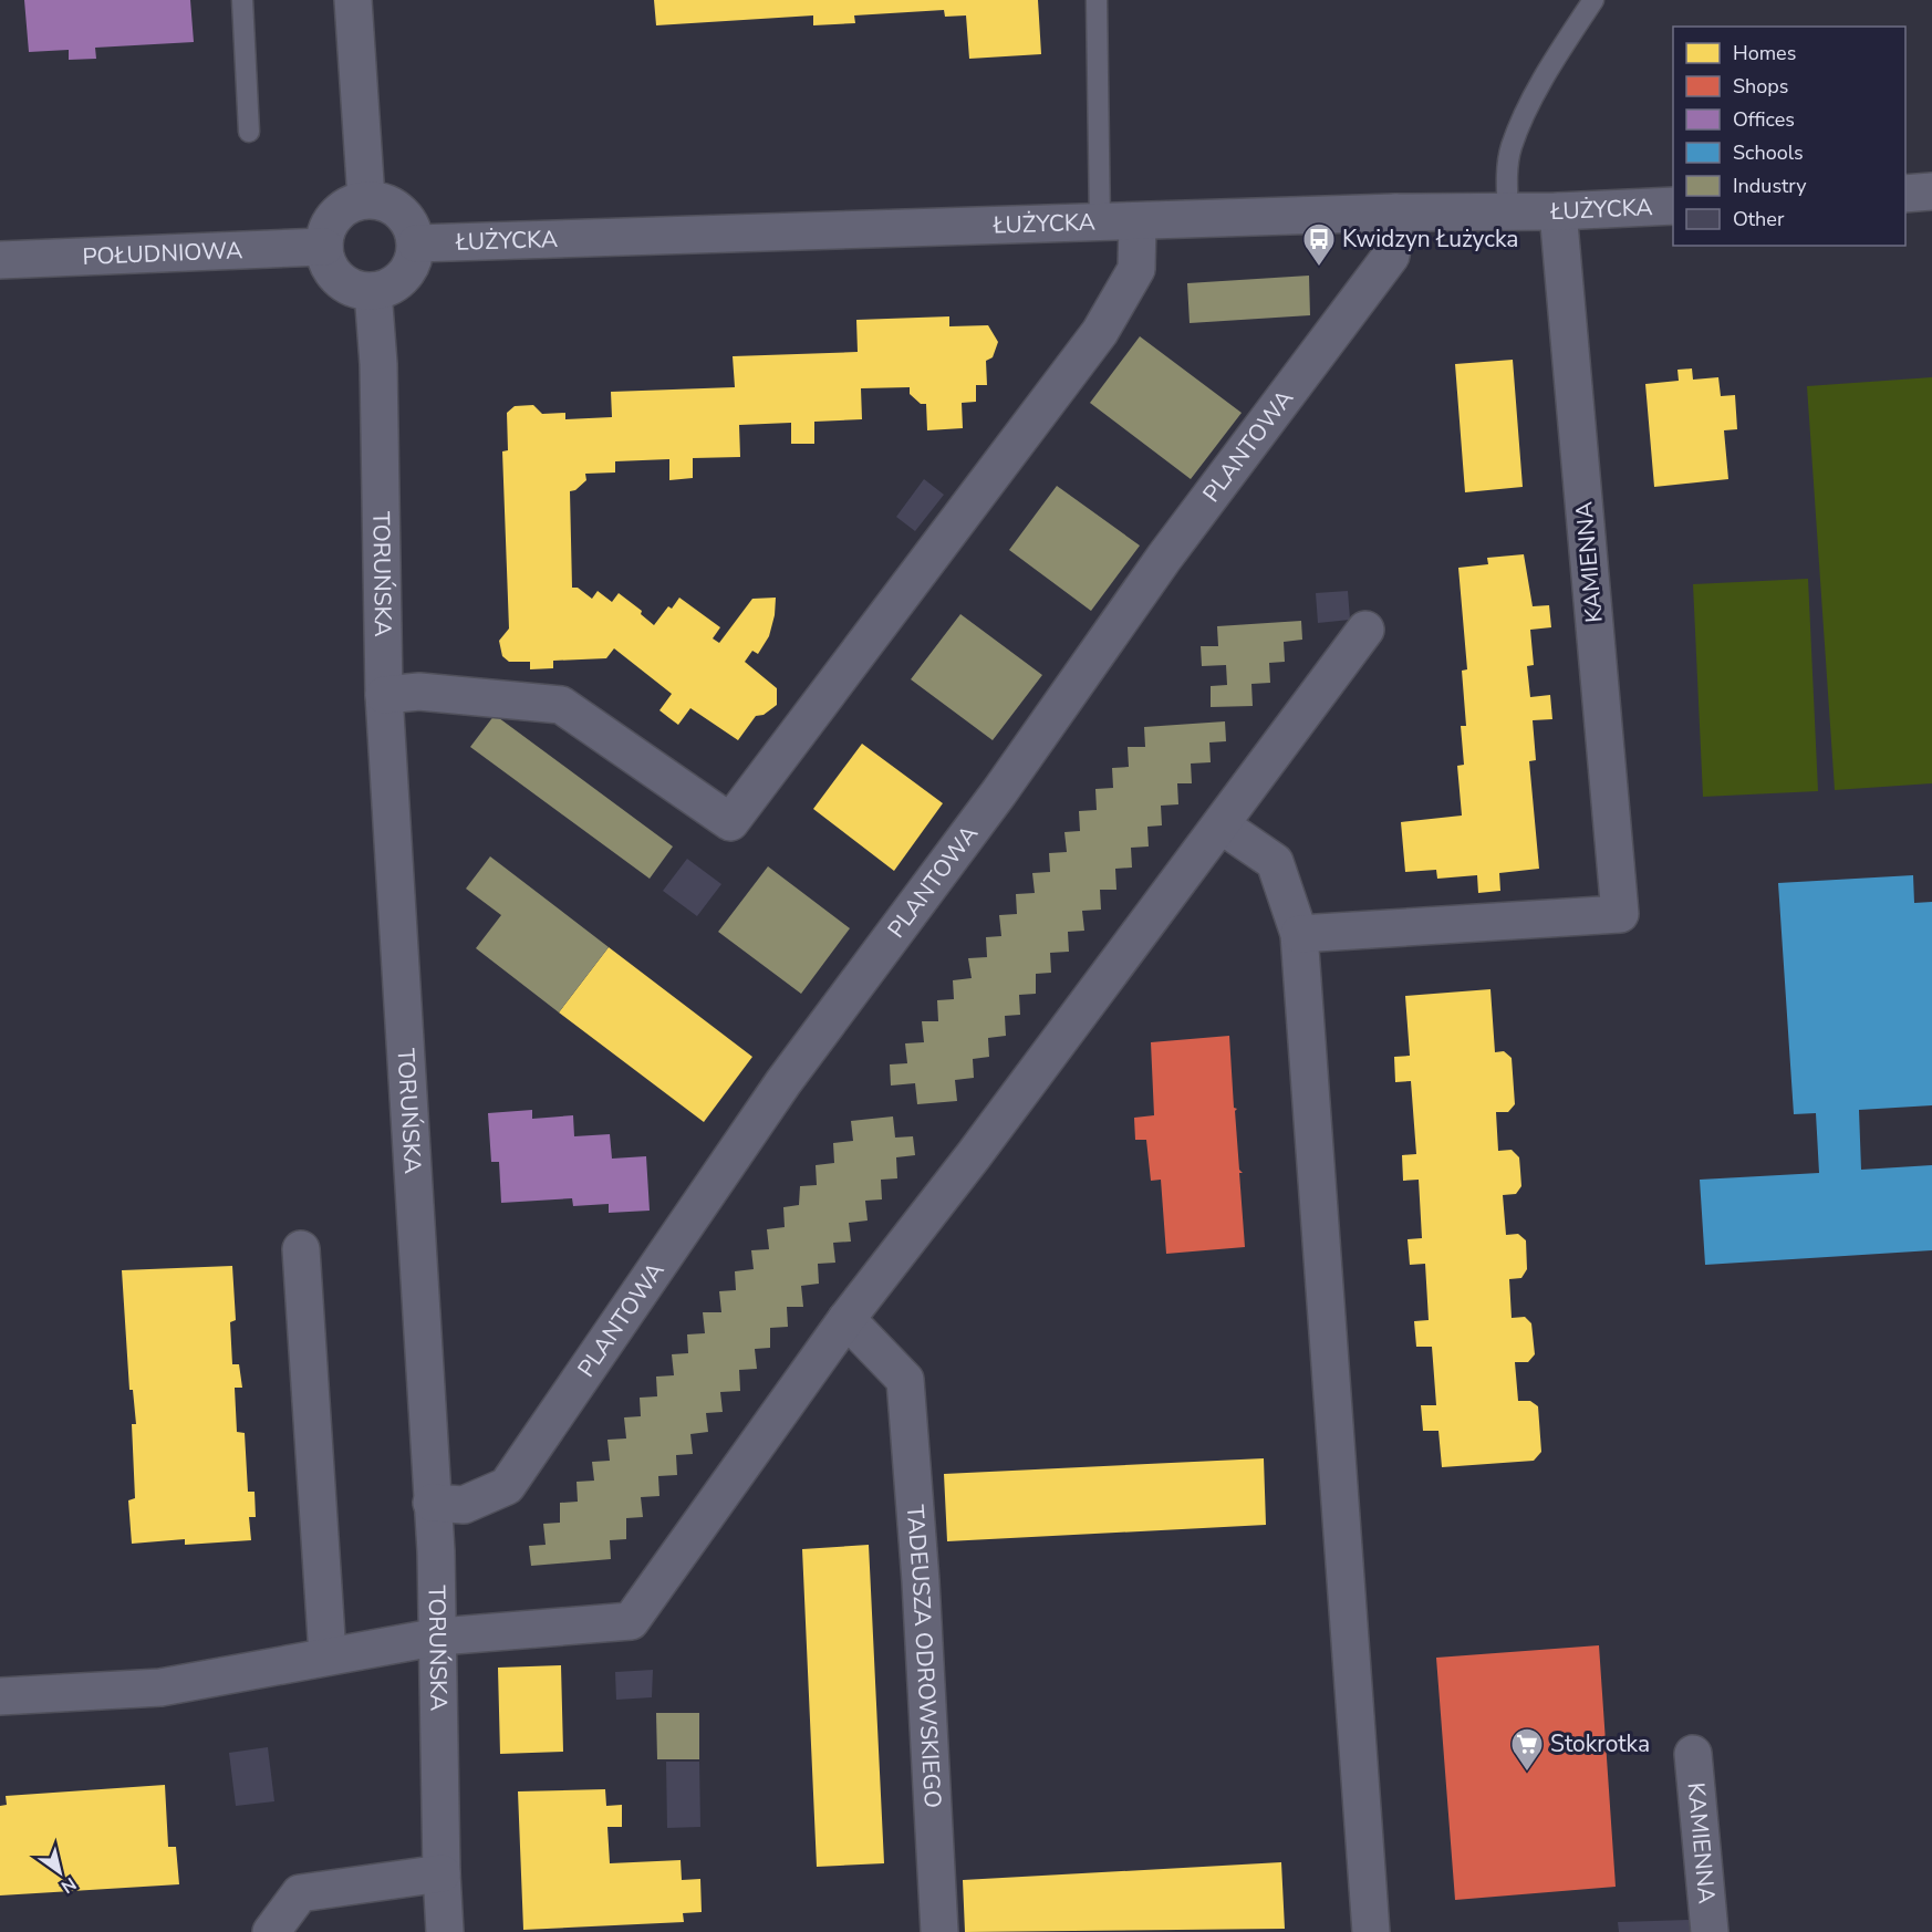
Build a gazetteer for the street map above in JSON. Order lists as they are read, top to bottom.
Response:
{
  "streets": {
    "street": [
      "ŁUŻYCKA",
      "POŁUDNIOWA",
      "PLANTOWA",
      "KAMIENNA",
      "TORUŃSKA",
      "TADEUSZA ODROWSKIEGO"
    ]
  },
  "crossings": [
    ["ŁUŻYCKA", "POŁUDNIOWA"],
    ["ŁUŻYCKA", "PLANTOWA"],
    ["ŁUŻYCKA", "KAMIENNA"],
    ["ŁUŻYCKA", "TORUŃSKA"],
    ["POŁUDNIOWA", "TORUŃSKA"],
    ["PLANTOWA", "TORUŃSKA"]
  ],
  "places": {
    "bus stop": ["Kwidzyn Łużycka"],
    "supermarket": ["Stokrotka"]
  },
  "legend": [
    "Homes",
    "Shops",
    "Offices",
    "Schools",
    "Industry",
    "Other"
  ],
  "north": "bottom right"
}
